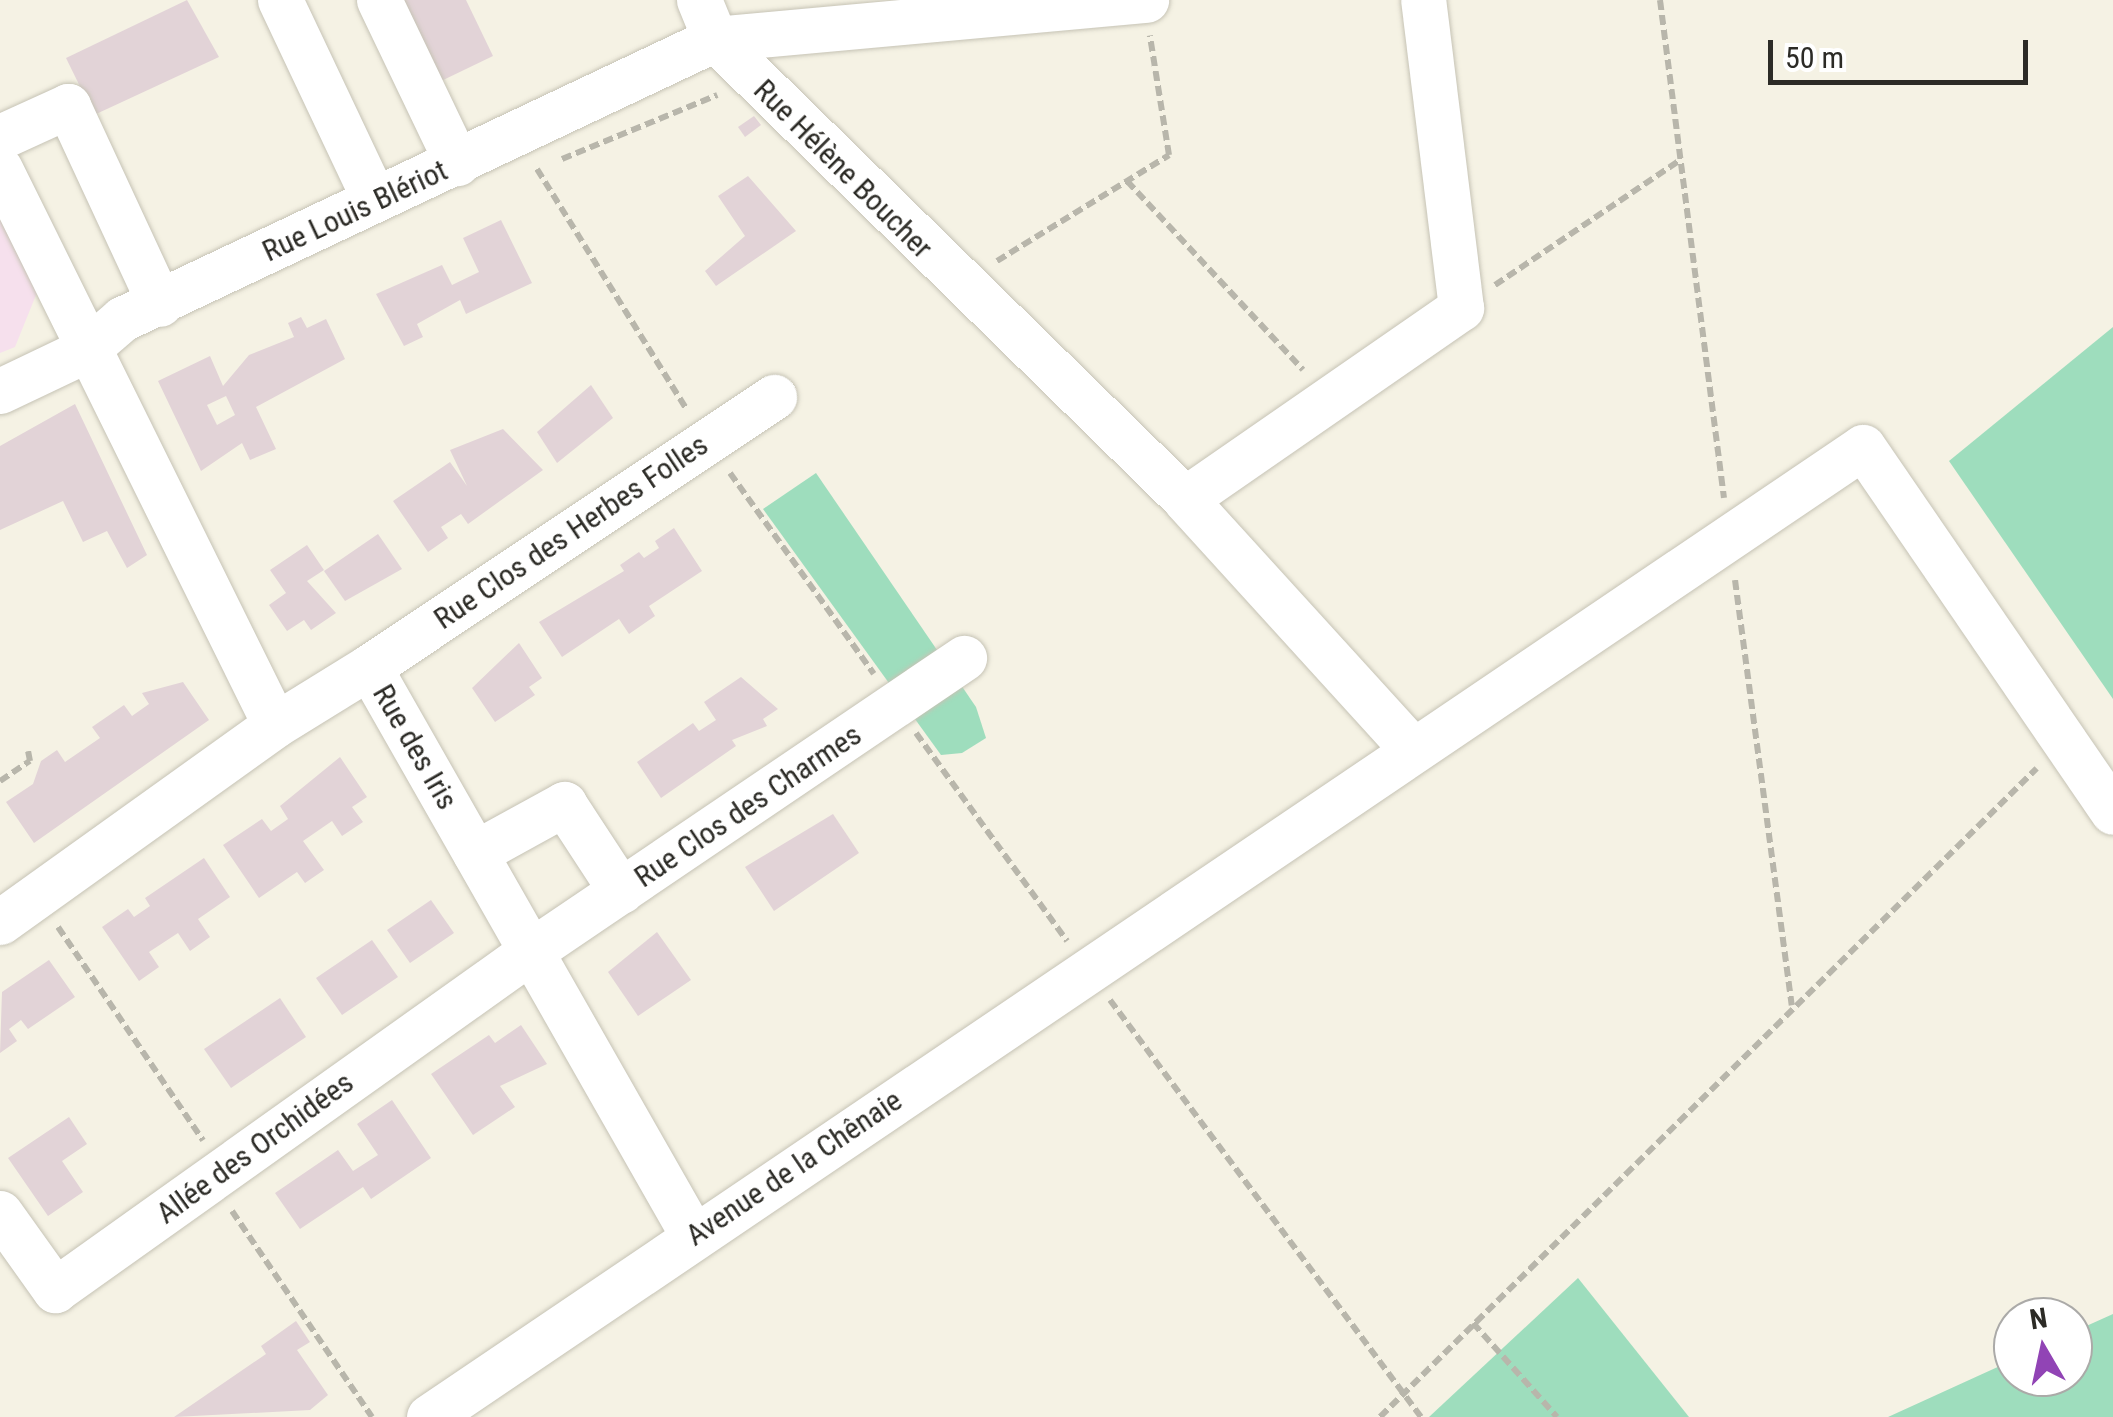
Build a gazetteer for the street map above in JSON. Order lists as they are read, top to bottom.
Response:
{
  "streets": {
    "street": [
      "Rue Hélène Boucher",
      "Rue Louis Blériot",
      "Rue Clos des Herbes Folles",
      "Rue des Iris",
      "Rue Clos des Charmes",
      "Allée des Orchidées",
      "Avenue de la Chênaie"
    ]
  },
  "crossings": [
    ["Rue Hélène Boucher", "Rue Louis Blériot"],
    ["Rue Hélène Boucher", "Avenue de la Chênaie"],
    ["Rue Clos des Herbes Folles", "Rue des Iris"],
    ["Rue des Iris", "Rue Clos des Charmes"],
    ["Rue des Iris", "Allée des Orchidées"],
    ["Rue des Iris", "Avenue de la Chênaie"],
    ["Rue Clos des Charmes", "Allée des Orchidées"]
  ],
  "scale_bar": "50 m",
  "north": "top"
}
